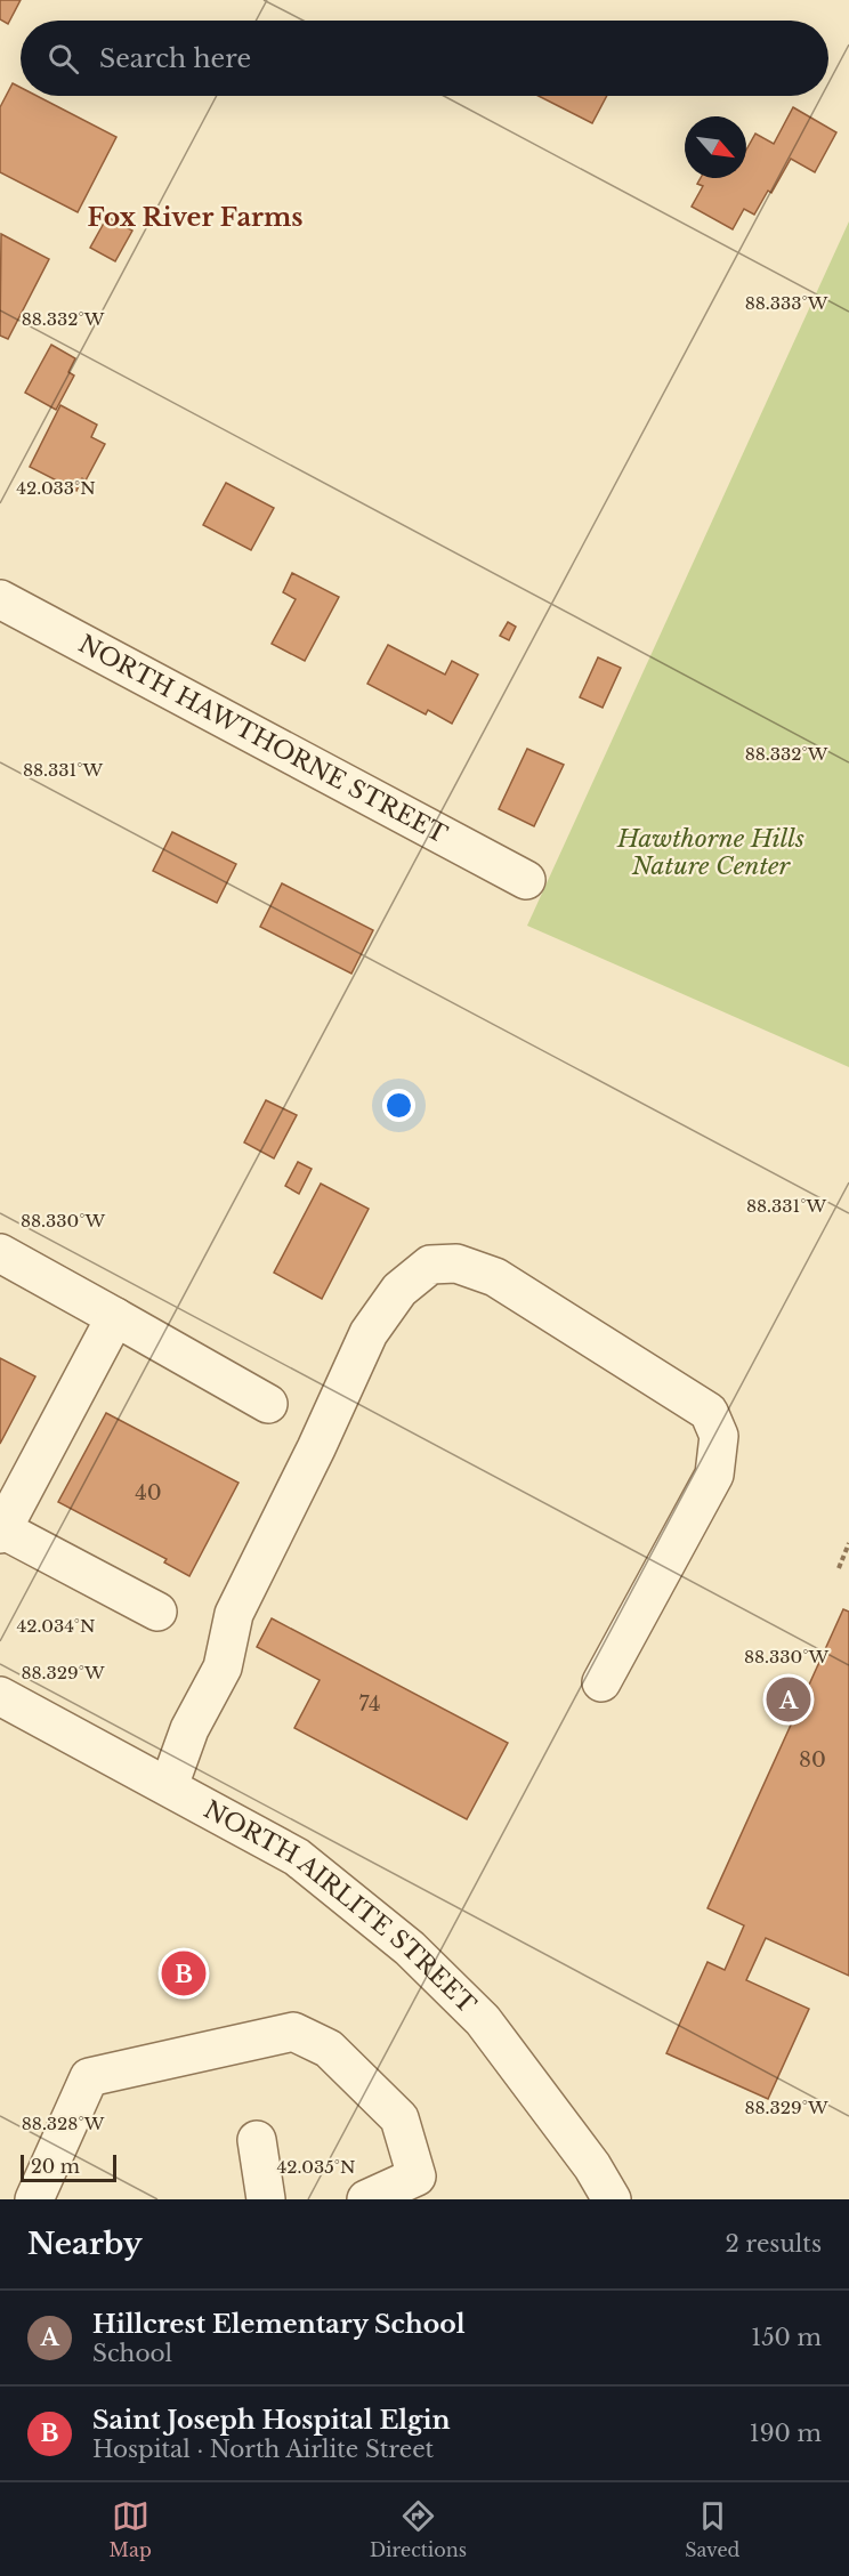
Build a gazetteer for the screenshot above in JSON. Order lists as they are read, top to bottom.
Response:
{
  "streets": {
    "street": ["NORTH HAWTHORNE STREET", "NORTH AIRLITE STREET"]
  },
  "districts": ["Fox River Farms"],
  "parks": ["Hawthorne Hills Nature Center"],
  "house_numbers": ["40", "74", "80"],
  "scale_bar": "20 m",
  "north": "bottom right",
  "page": {
    "search": "Search here",
    "pins": ["A", "B"],
    "scale": "20 m",
    "heading": ["Nearby", "2 results"],
    "list": [
      {
        "mark": "A",
        "name": "Hillcrest Elementary School",
        "note": "School",
        "value": "150 m"
      },
      {
        "mark": "B",
        "name": "Saint Joseph Hospital Elgin",
        "note": "Hospital · North Airlite Street",
        "value": "190 m"
      }
    ],
    "nav": ["Map", "Directions", "Saved"]
  },
  "coordinates": [
    "88.333°W",
    "88.332°W",
    "42.033°N",
    "88.331°W",
    "88.330°W",
    "42.034°N",
    "88.329°W",
    "88.328°W",
    "42.035°N"
  ]
}
